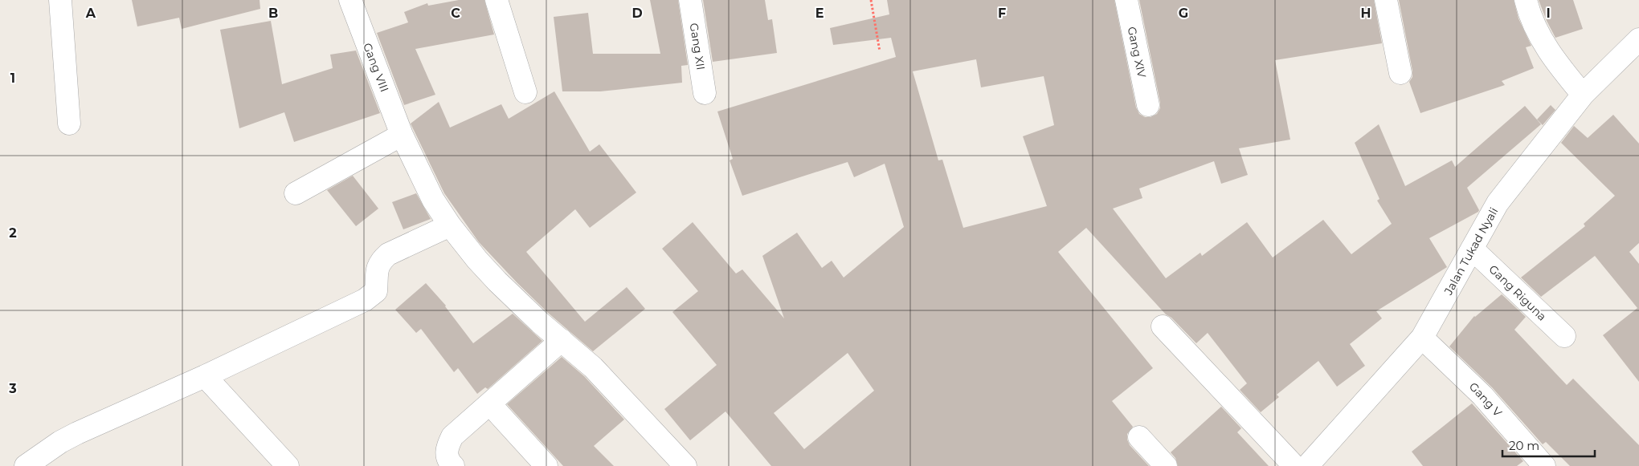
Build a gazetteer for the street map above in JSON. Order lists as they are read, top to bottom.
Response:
{
  "streets": {
    "street": [
      "Gang XII",
      "Gang XIV",
      "Gang VIII",
      "Jalan Tukad Nyali",
      "Gang Riguna",
      "Gang V"
    ]
  },
  "crossings": [
    ["Jalan Tukad Nyali", "Gang Riguna"],
    ["Jalan Tukad Nyali", "Gang V"]
  ],
  "scale_bar": "20 m",
  "grid": {
    "columns": [
      "A",
      "B",
      "C",
      "D",
      "E",
      "F",
      "G",
      "H",
      "I"
    ],
    "rows": ["1", "2", "3"]
  }
}
